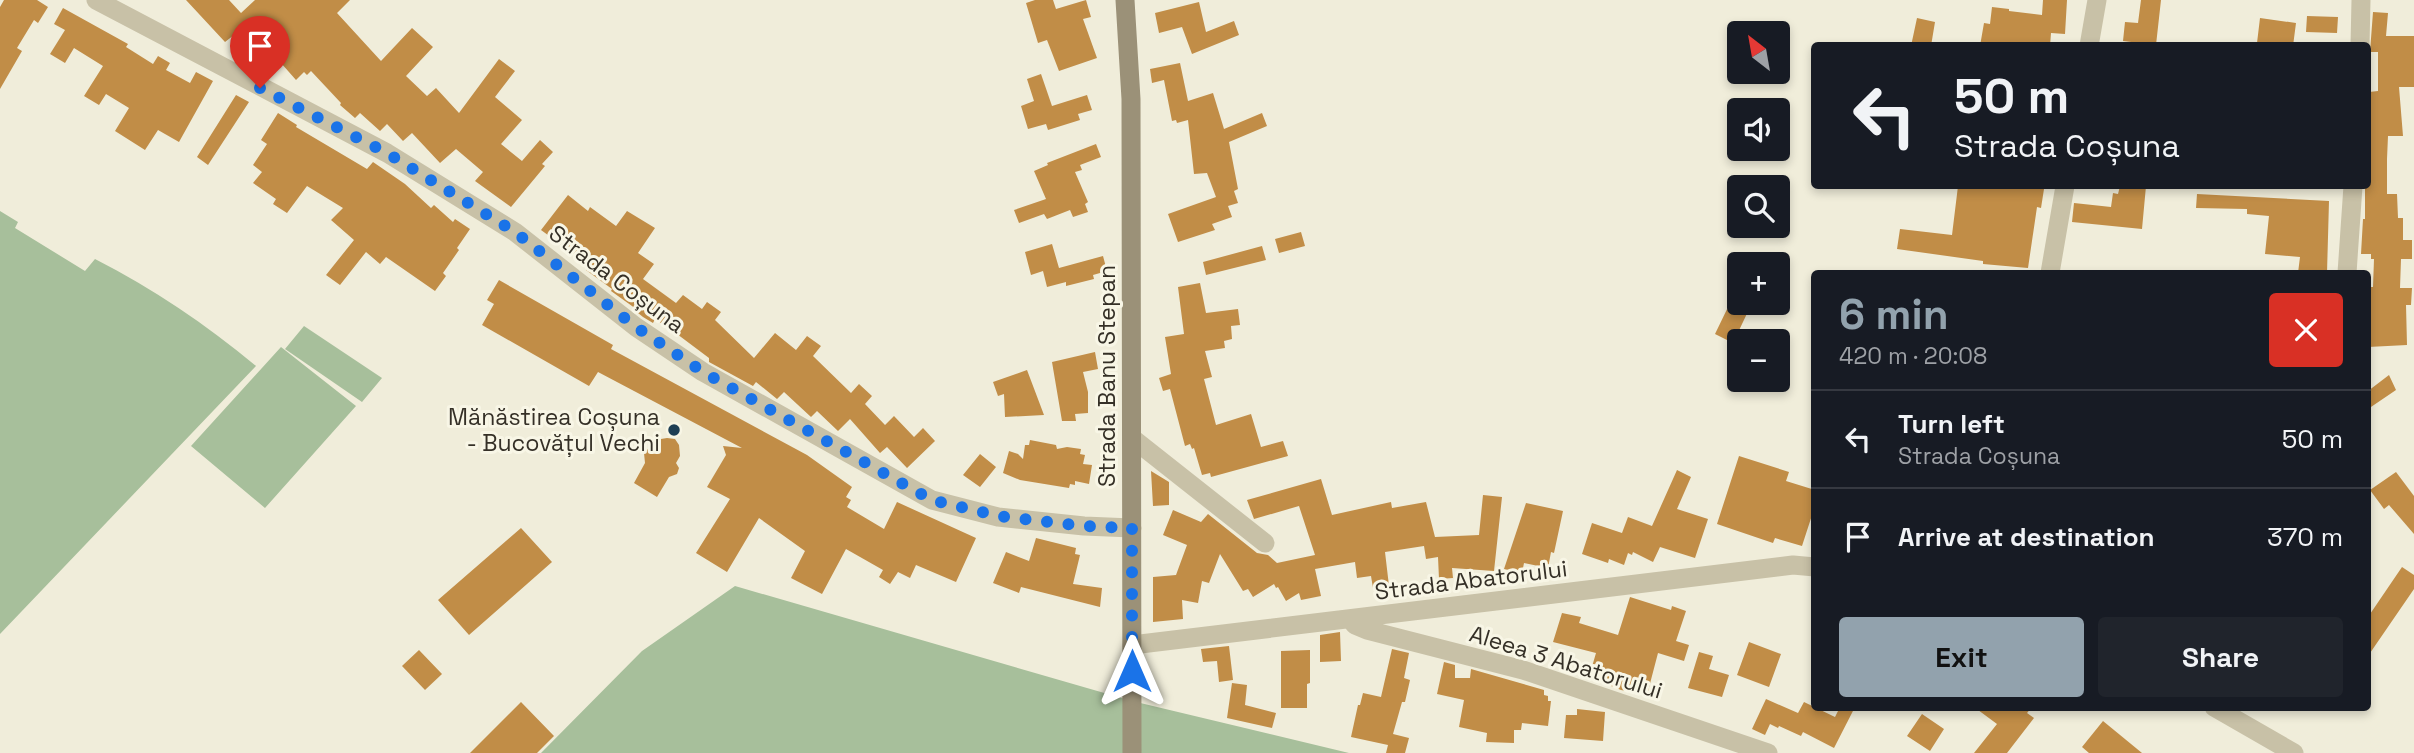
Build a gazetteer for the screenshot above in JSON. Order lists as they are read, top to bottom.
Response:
{
  "streets": {
    "main road": ["Strada Banu Stepan"],
    "street": ["Strada Coșuna", "Strada Abatorului", "Aleea 3 Abatorului"]
  },
  "crossings": [
    ["Strada Coșuna", "Strada Banu Stepan"],
    ["Strada Banu Stepan", "Strada Abatorului"],
    ["Strada Abatorului", "Aleea 3 Abatorului"]
  ],
  "places": ["Mănăstirea Coșuna - Bucovățul Vechi"],
  "north": "top left",
  "page": {
    "map_buttons": ["+", "−"],
    "turn": ["50 m", "Strada Coșuna"],
    "heading": ["6 min", "420 m · 20:08"],
    "list": [
      {
        "name": "Turn left",
        "note": "Strada Coșuna",
        "value": "50 m"
      },
      {
        "name": "Arrive at destination",
        "value": "370 m"
      }
    ],
    "buttons": ["Exit", "Share"]
  }
}
